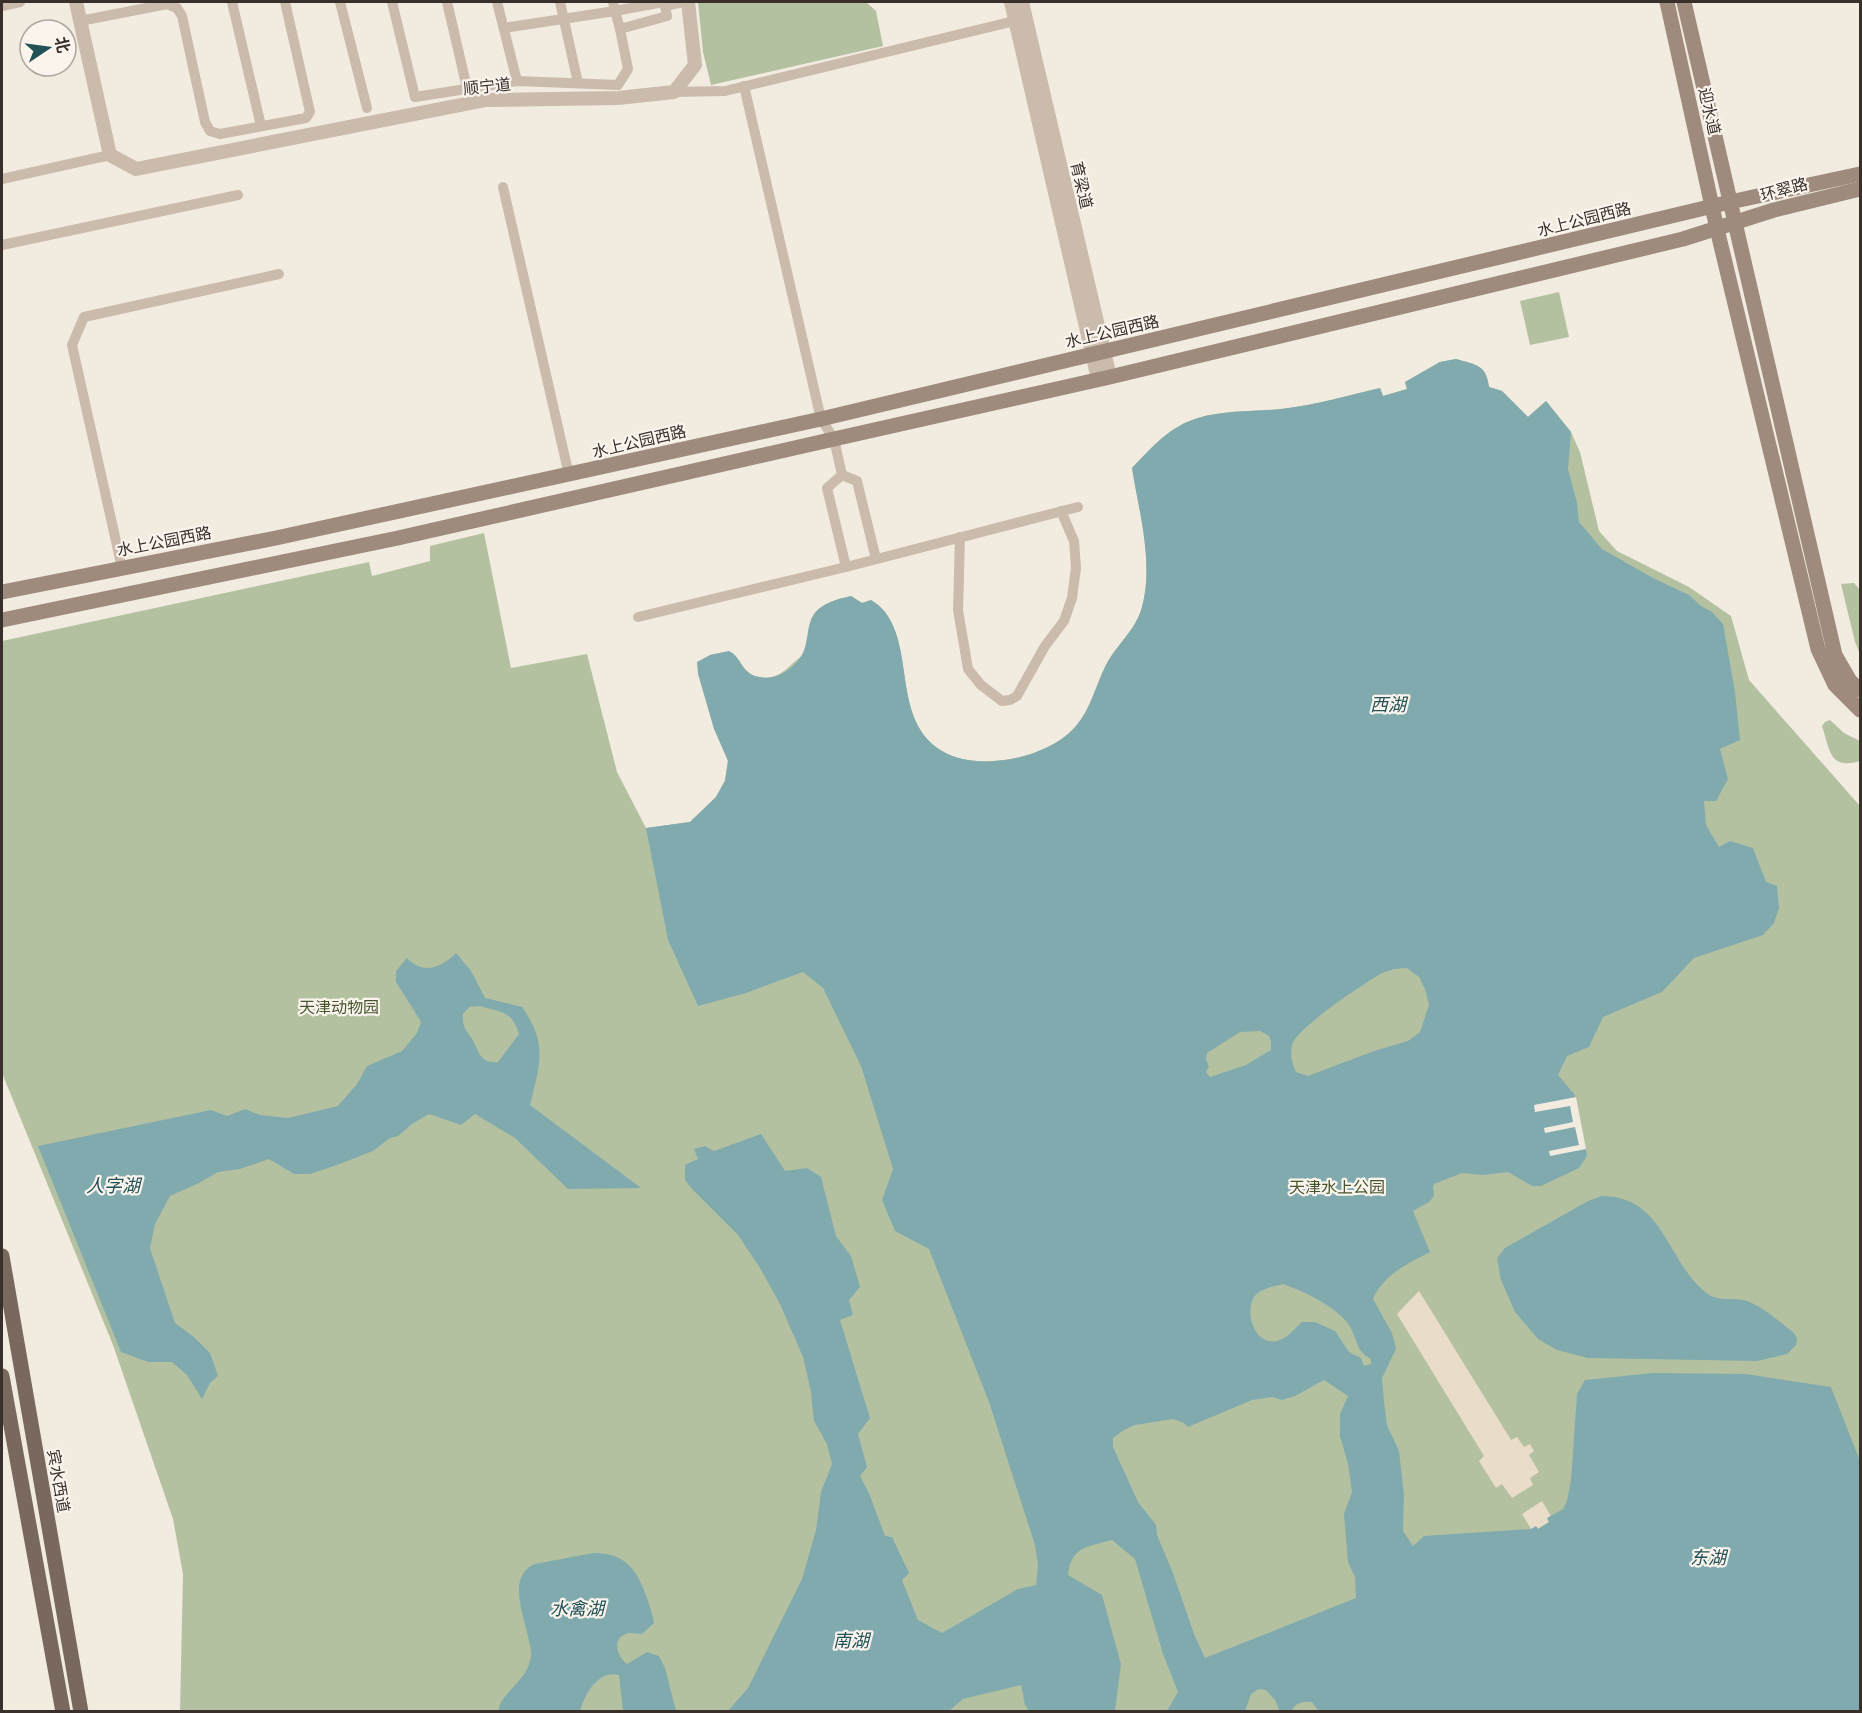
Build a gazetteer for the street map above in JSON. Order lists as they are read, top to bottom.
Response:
{
  "streets": {
    "main road": [
      "迎水道",
      "环翠路",
      "水上公园西路",
      "宾水西道"
    ],
    "street": ["顺宁道"]
  },
  "crossings": [
    ["迎水道", "环翠路"],
    ["迎水道", "水上公园西路"],
    ["环翠路", "水上公园西路"]
  ],
  "water": [
    "西湖",
    "人字湖",
    "东湖",
    "水禽湖",
    "南湖"
  ],
  "parks": ["天津动物园", "天津水上公园"],
  "north": "right"
}
